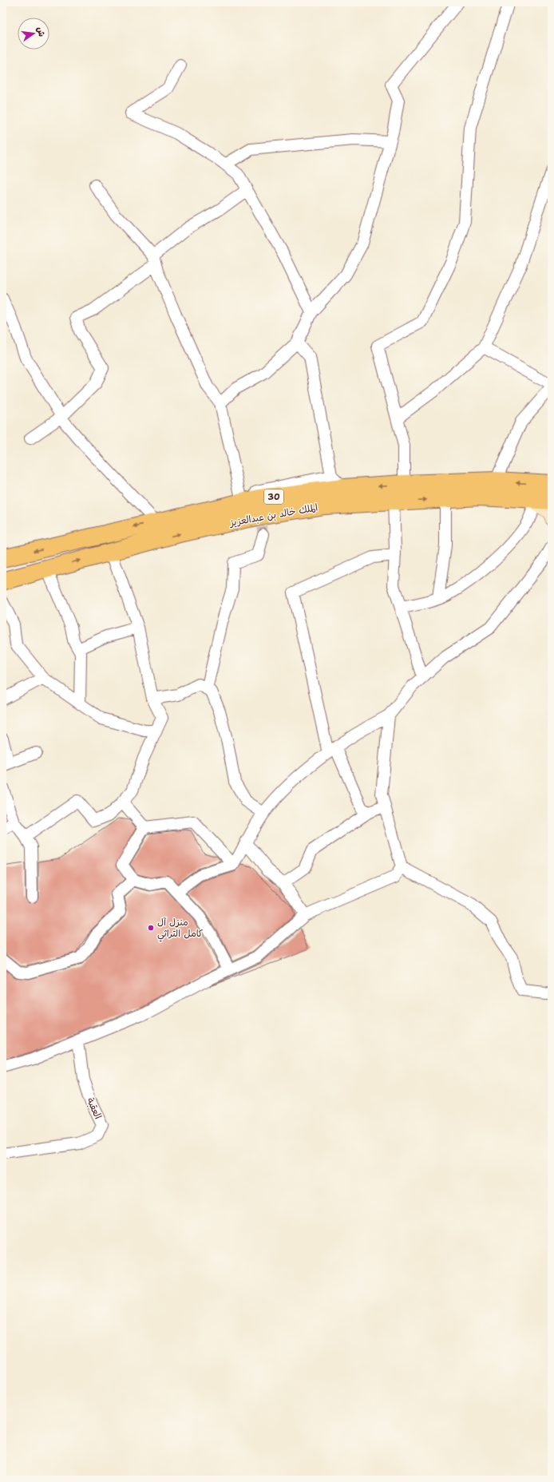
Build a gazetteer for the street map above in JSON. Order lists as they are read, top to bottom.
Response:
{
  "streets": {
    "highway": ["30", "الملك خالد بن عبدالعزيز"],
    "street": ["العقبة"]
  },
  "places": ["منزل آل كامل التراثي"],
  "north": "right"
}
